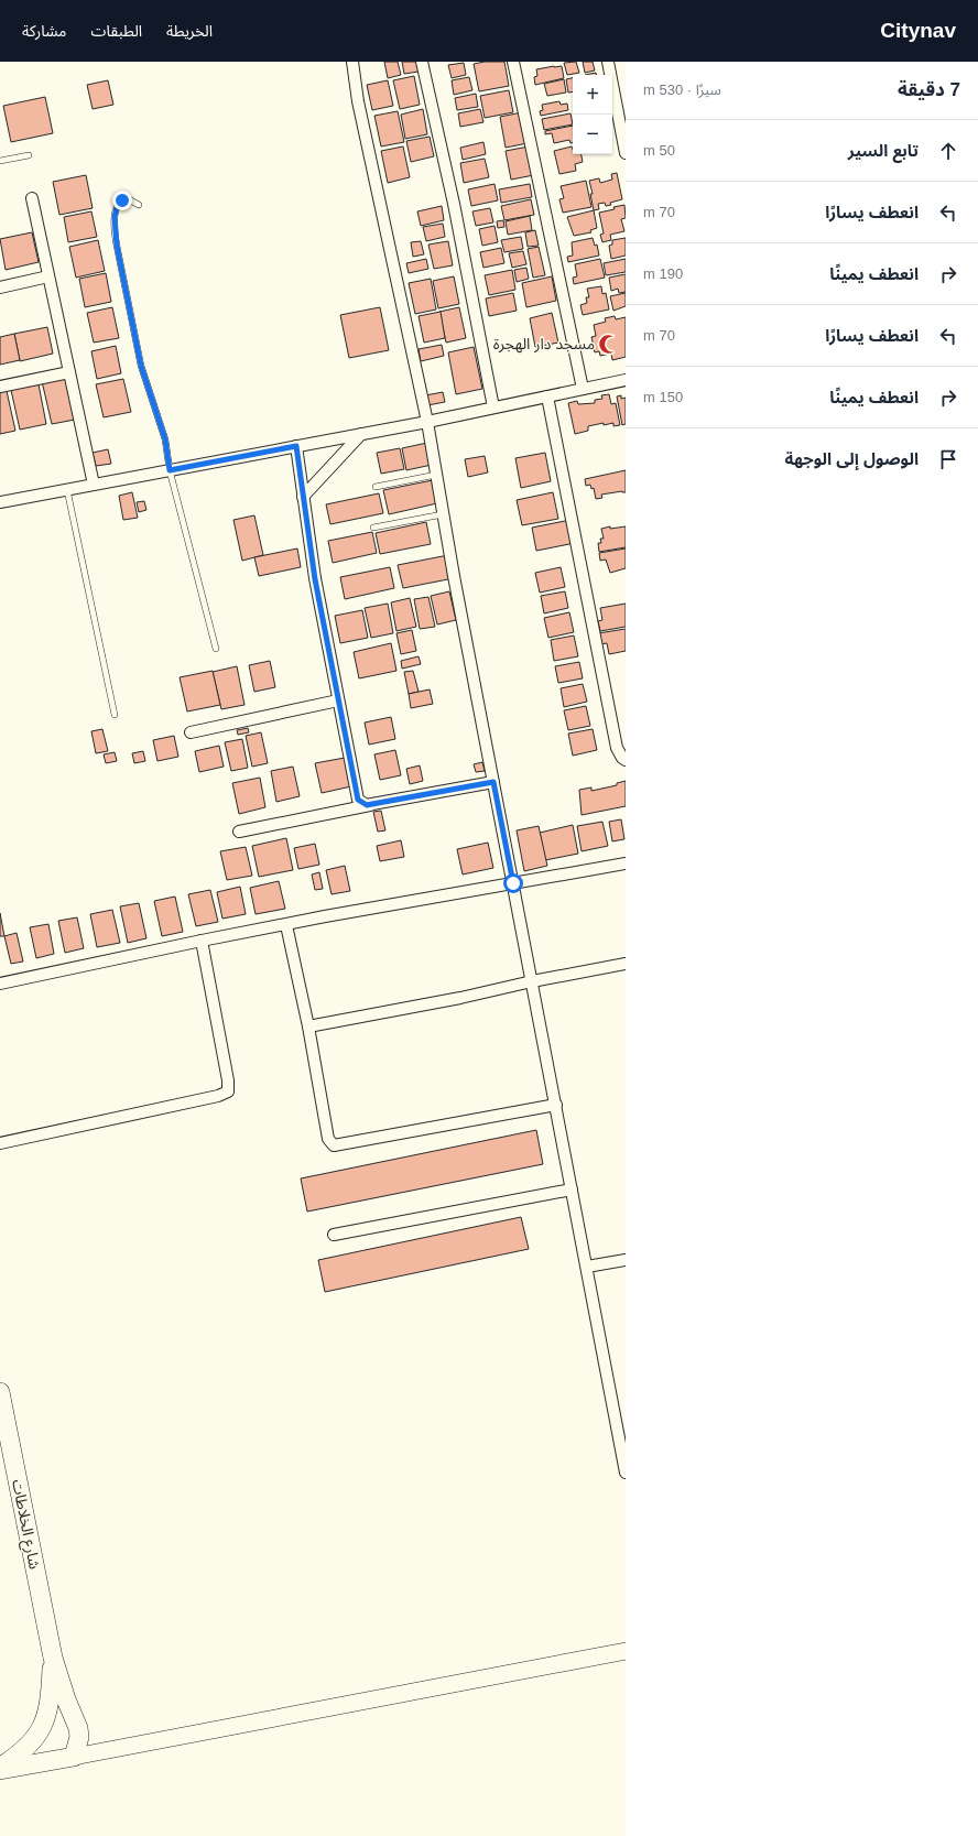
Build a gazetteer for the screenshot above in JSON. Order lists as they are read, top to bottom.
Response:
{
  "streets": {
    "main road": ["شارع الخلاطات"]
  },
  "places": {
    "mosque": ["مسجد دار الهجرة"]
  },
  "page": {
    "header": "Citynav",
    "nav": ["الخريطة", "الطبقات", "مشاركة"],
    "heading": ["7 دقيقة", "سيرًا · 530 m"],
    "map_buttons": ["+", "−"],
    "list": [
      ["تابع السير", "50 m"],
      ["انعطف يسارًا", "70 m"],
      ["انعطف يمينًا", "190 m"],
      ["انعطف يسارًا", "70 m"],
      ["انعطف يمينًا", "150 m"],
      "الوصول إلى الوجهة"
    ]
  }
}
